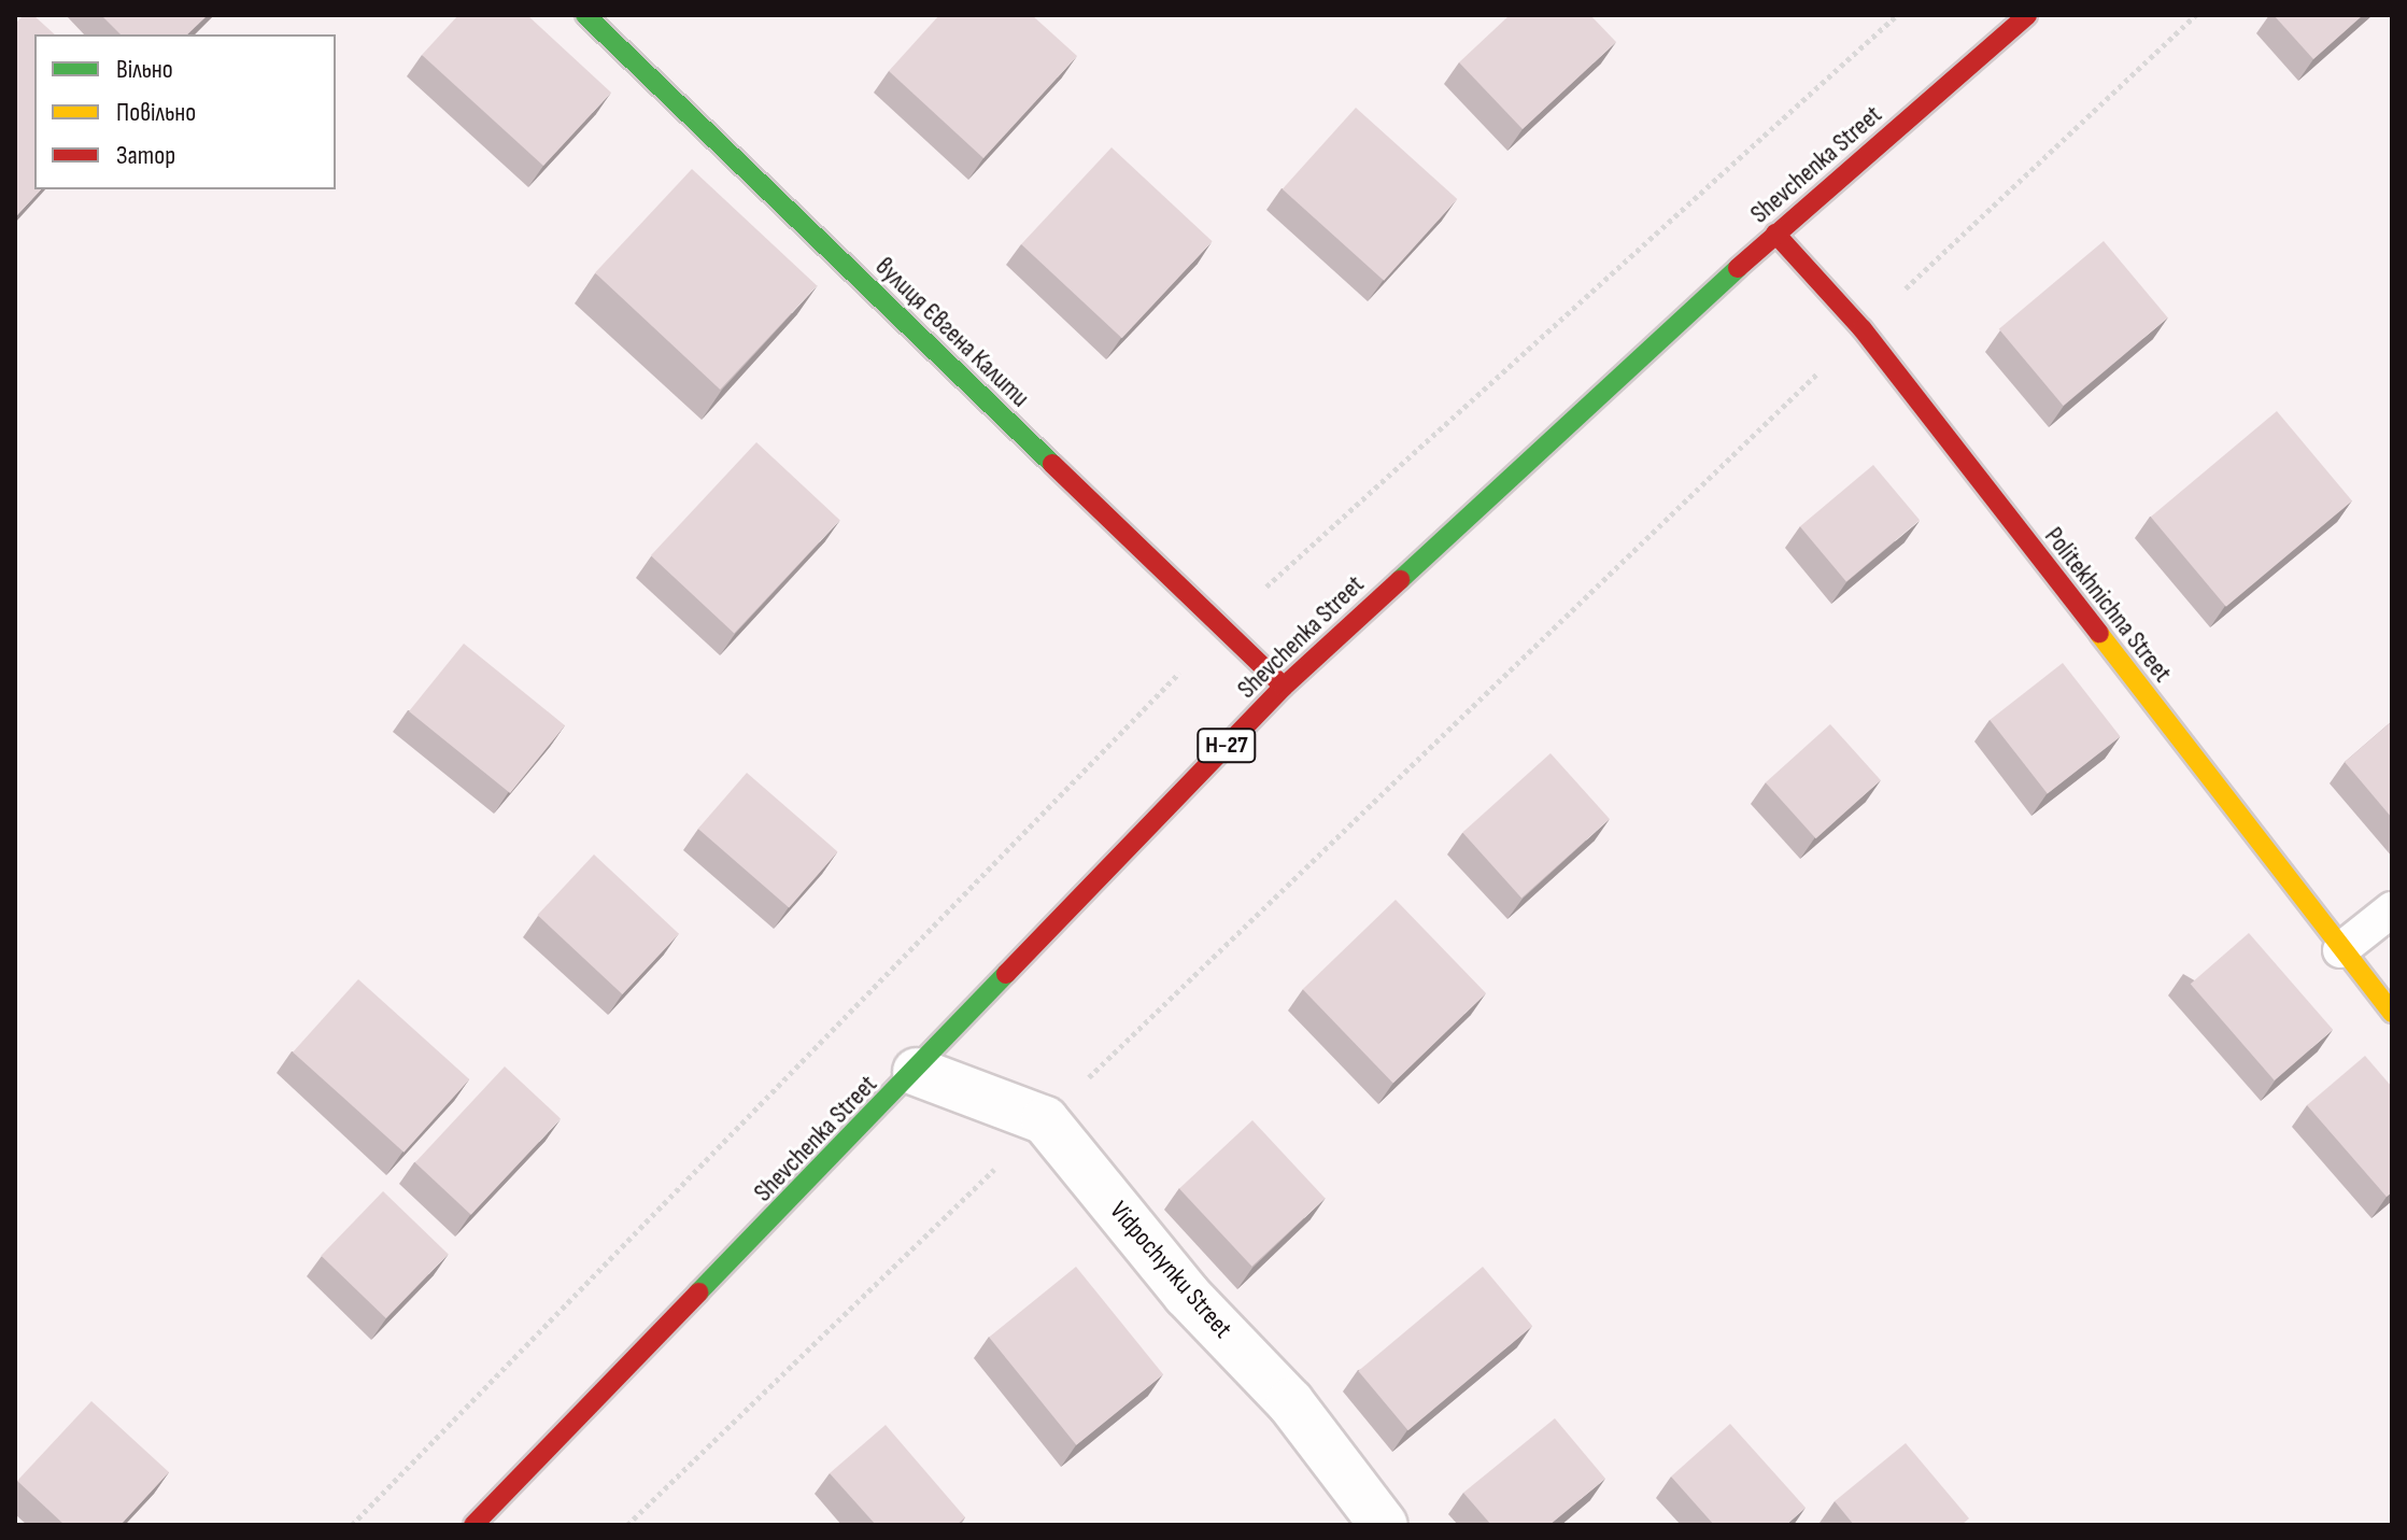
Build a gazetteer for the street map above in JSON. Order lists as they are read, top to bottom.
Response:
{
  "streets": {
    "main road": [
      "Shevchenka Street",
      "вулиця Євгена Калити",
      "Politekhnichna Street",
      "Н-27"
    ],
    "street": ["Vidpochynku Street"]
  },
  "crossings": [
    ["Shevchenka Street", "вулиця Євгена Калити"],
    ["Shevchenka Street", "Politekhnichna Street"]
  ],
  "legend": ["Вільно", "Повільно", "Затор"]
}
